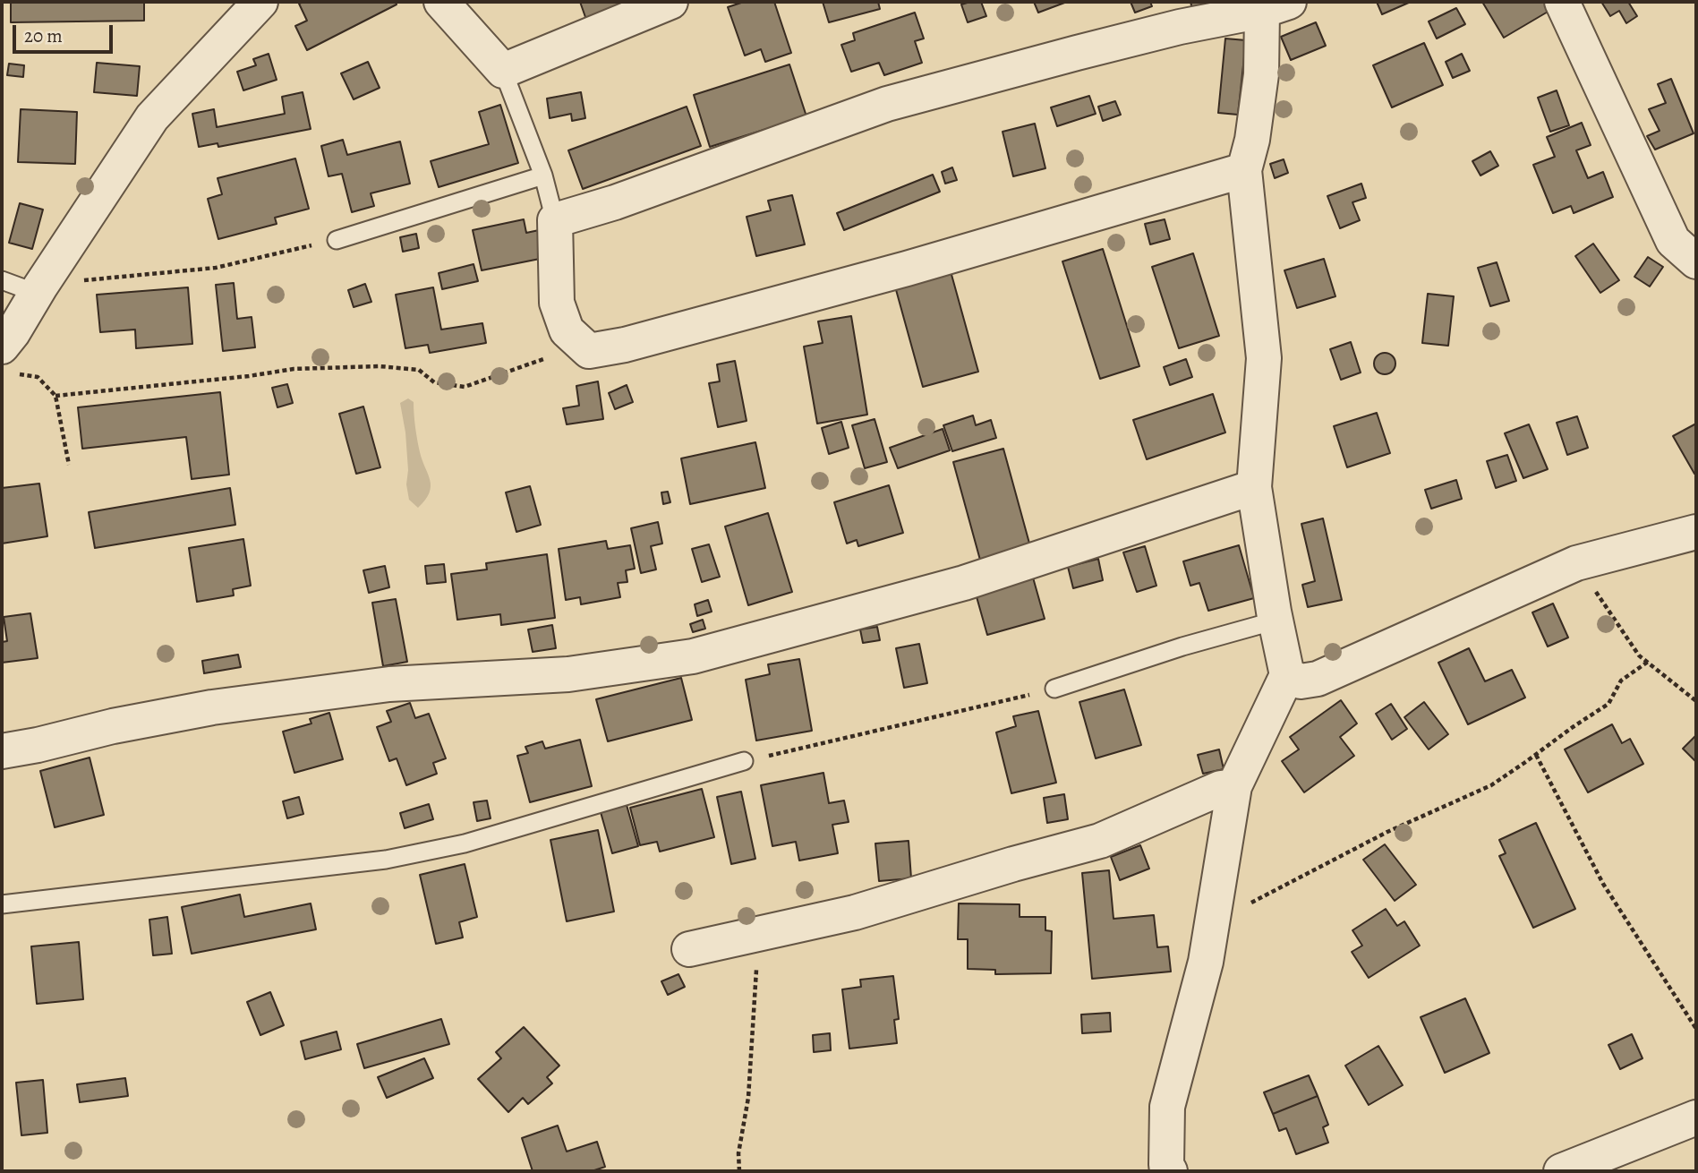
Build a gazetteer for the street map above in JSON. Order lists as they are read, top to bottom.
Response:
{
  "scale_bar": "20 m"
}
